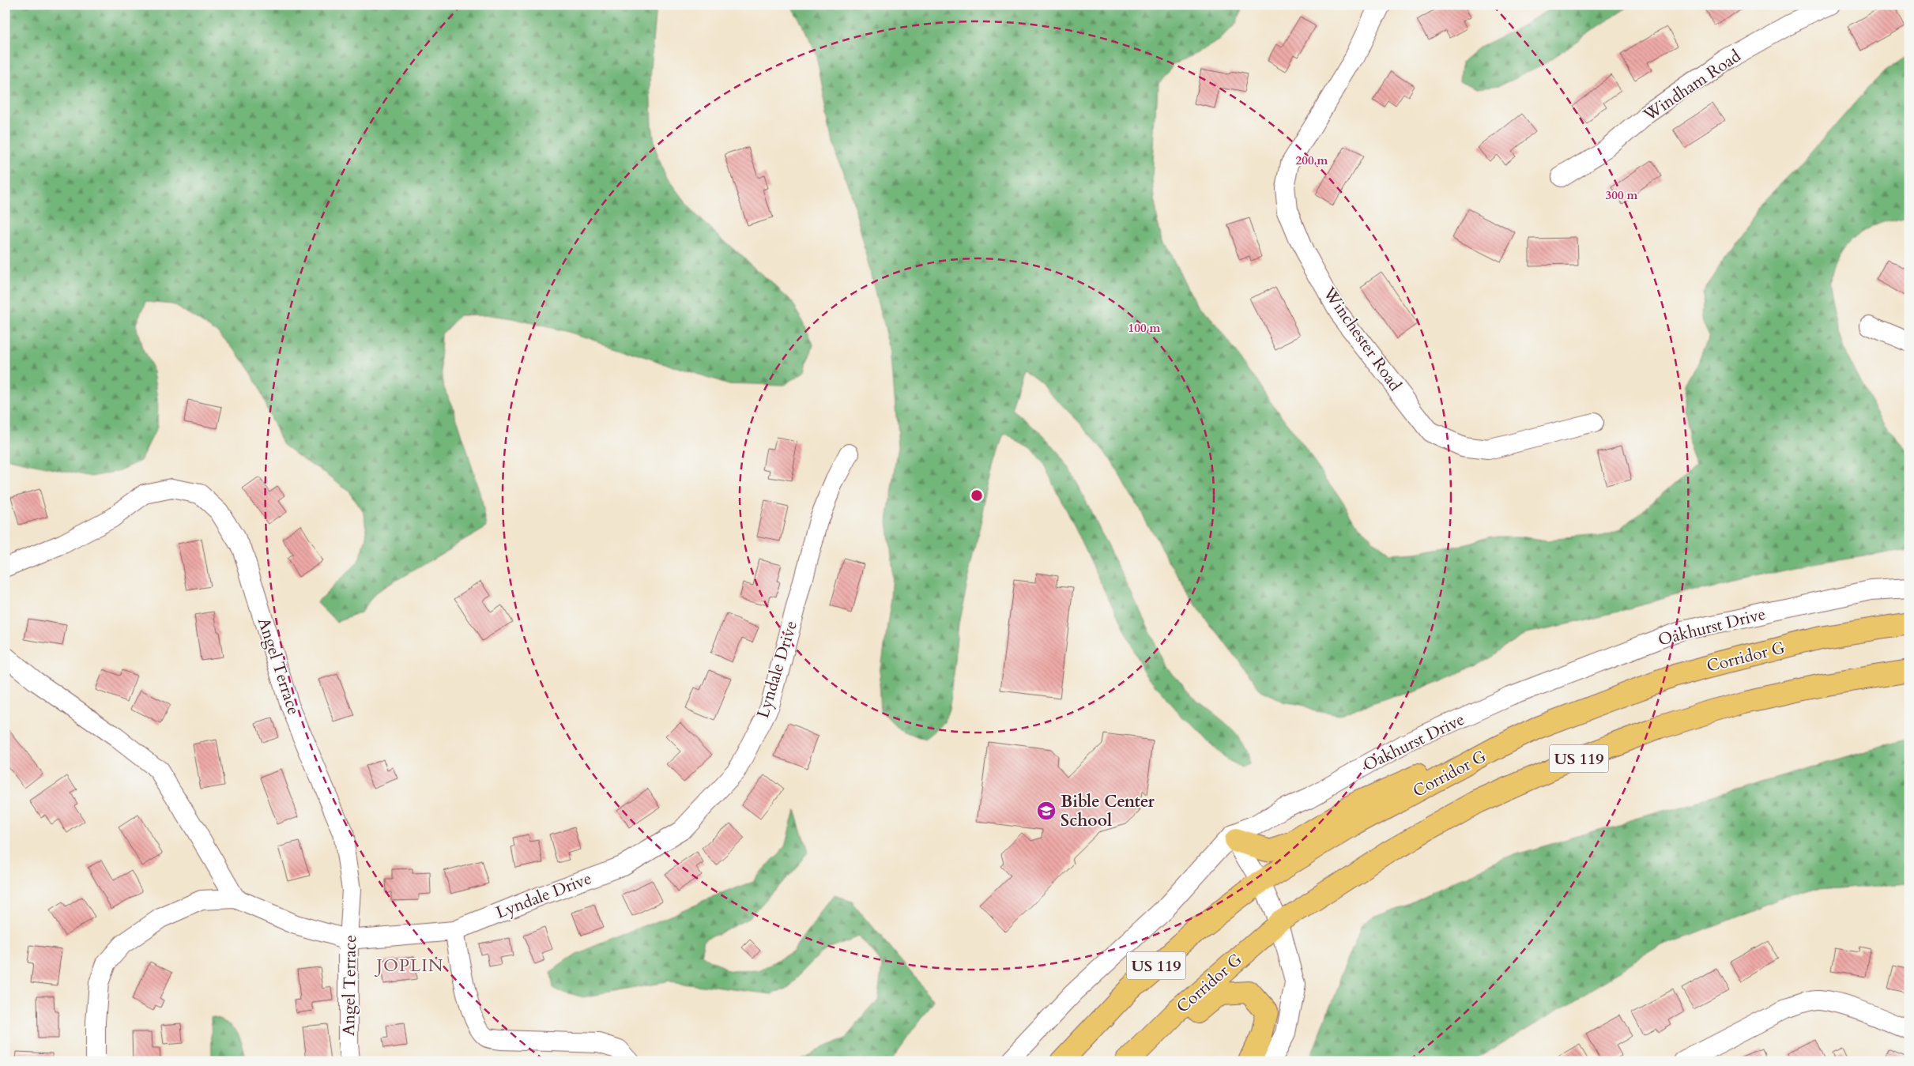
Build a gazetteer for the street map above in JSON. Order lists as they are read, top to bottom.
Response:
{
  "streets": {
    "highway": ["Corridor G", "US 119"],
    "street": [
      "Windham Road",
      "Winchester Road",
      "Oakhurst Drive",
      "Angel Terrace",
      "Lyndale Drive"
    ]
  },
  "crossings": [
    ["Angel Terrace", "Lyndale Drive"]
  ],
  "districts": ["JOPLIN"],
  "places": {
    "school or university": ["Bible Center School"]
  },
  "rings": ["200 m", "300 m", "100 m"]
}
